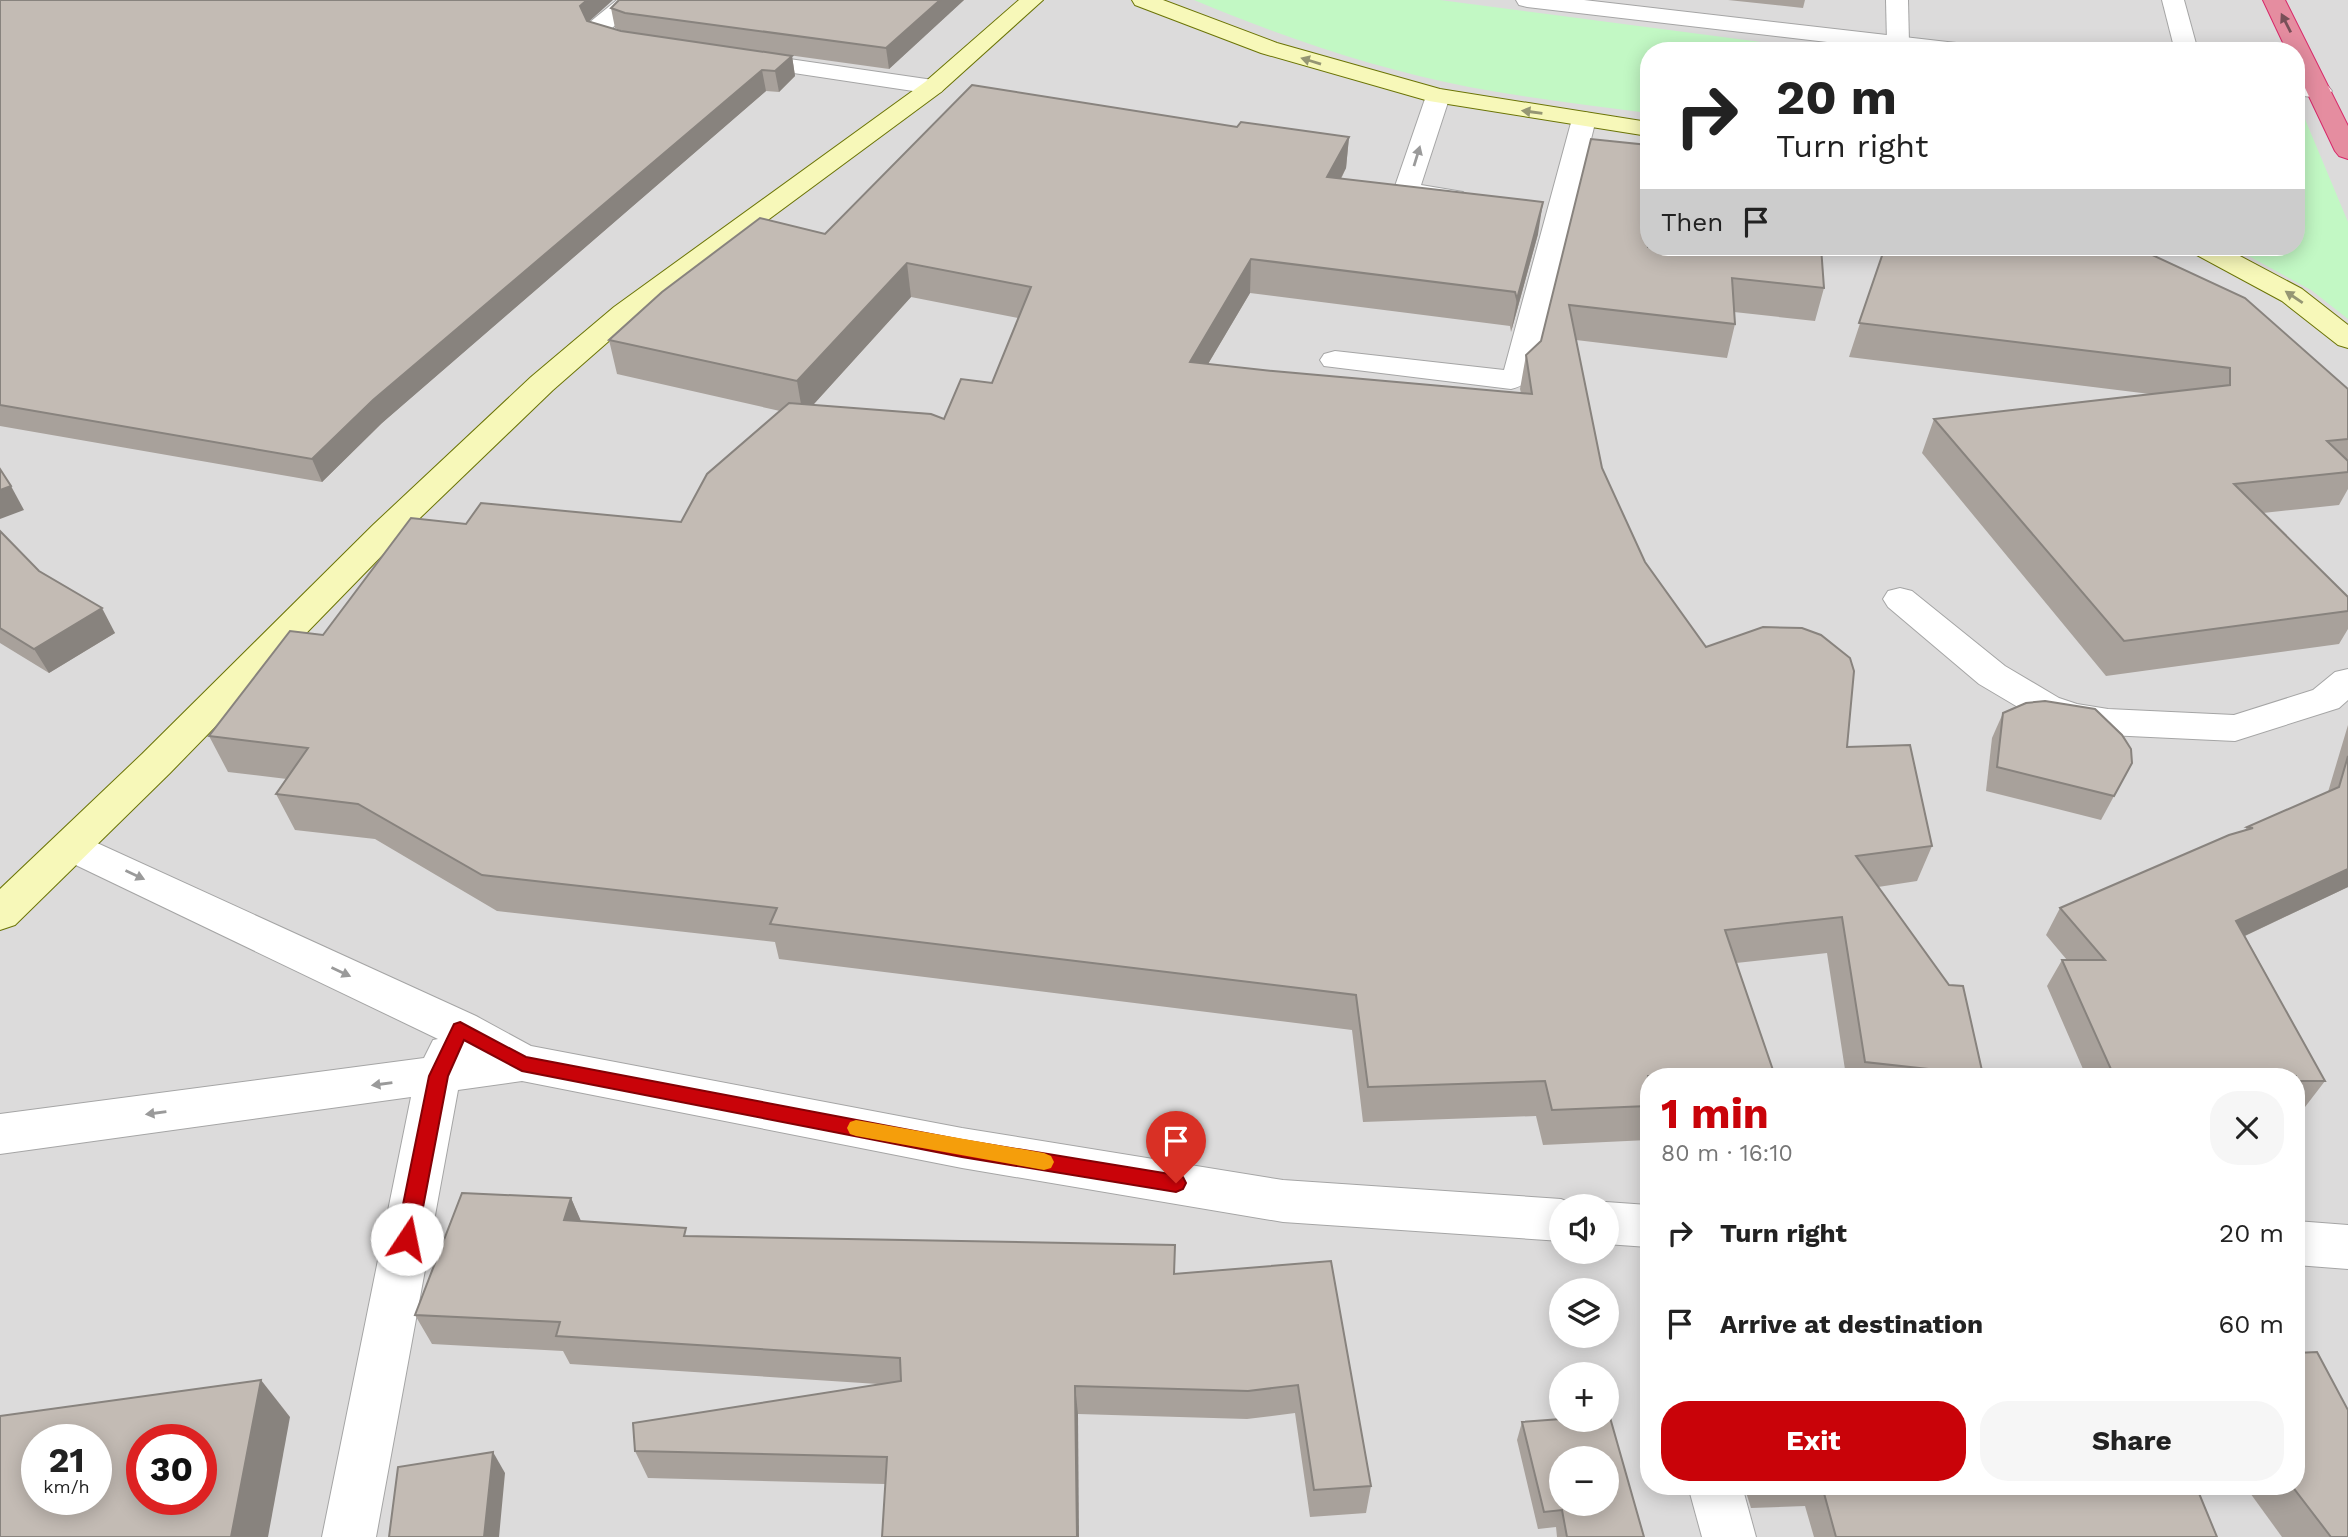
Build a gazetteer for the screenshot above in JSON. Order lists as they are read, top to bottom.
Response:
{
  "page": {
    "turn": ["20 m", "Turn right"],
    "then": "Then",
    "heading": ["1 min", "80 m · 16:10"],
    "list": [
      {
        "name": "Turn right",
        "value": "20 m"
      },
      {
        "name": "Arrive at destination",
        "value": "60 m"
      }
    ],
    "map_buttons": ["+", "−"],
    "buttons": ["Exit", "Share"],
    "speed": "21 km/h",
    "limit": "30"
  }
}
